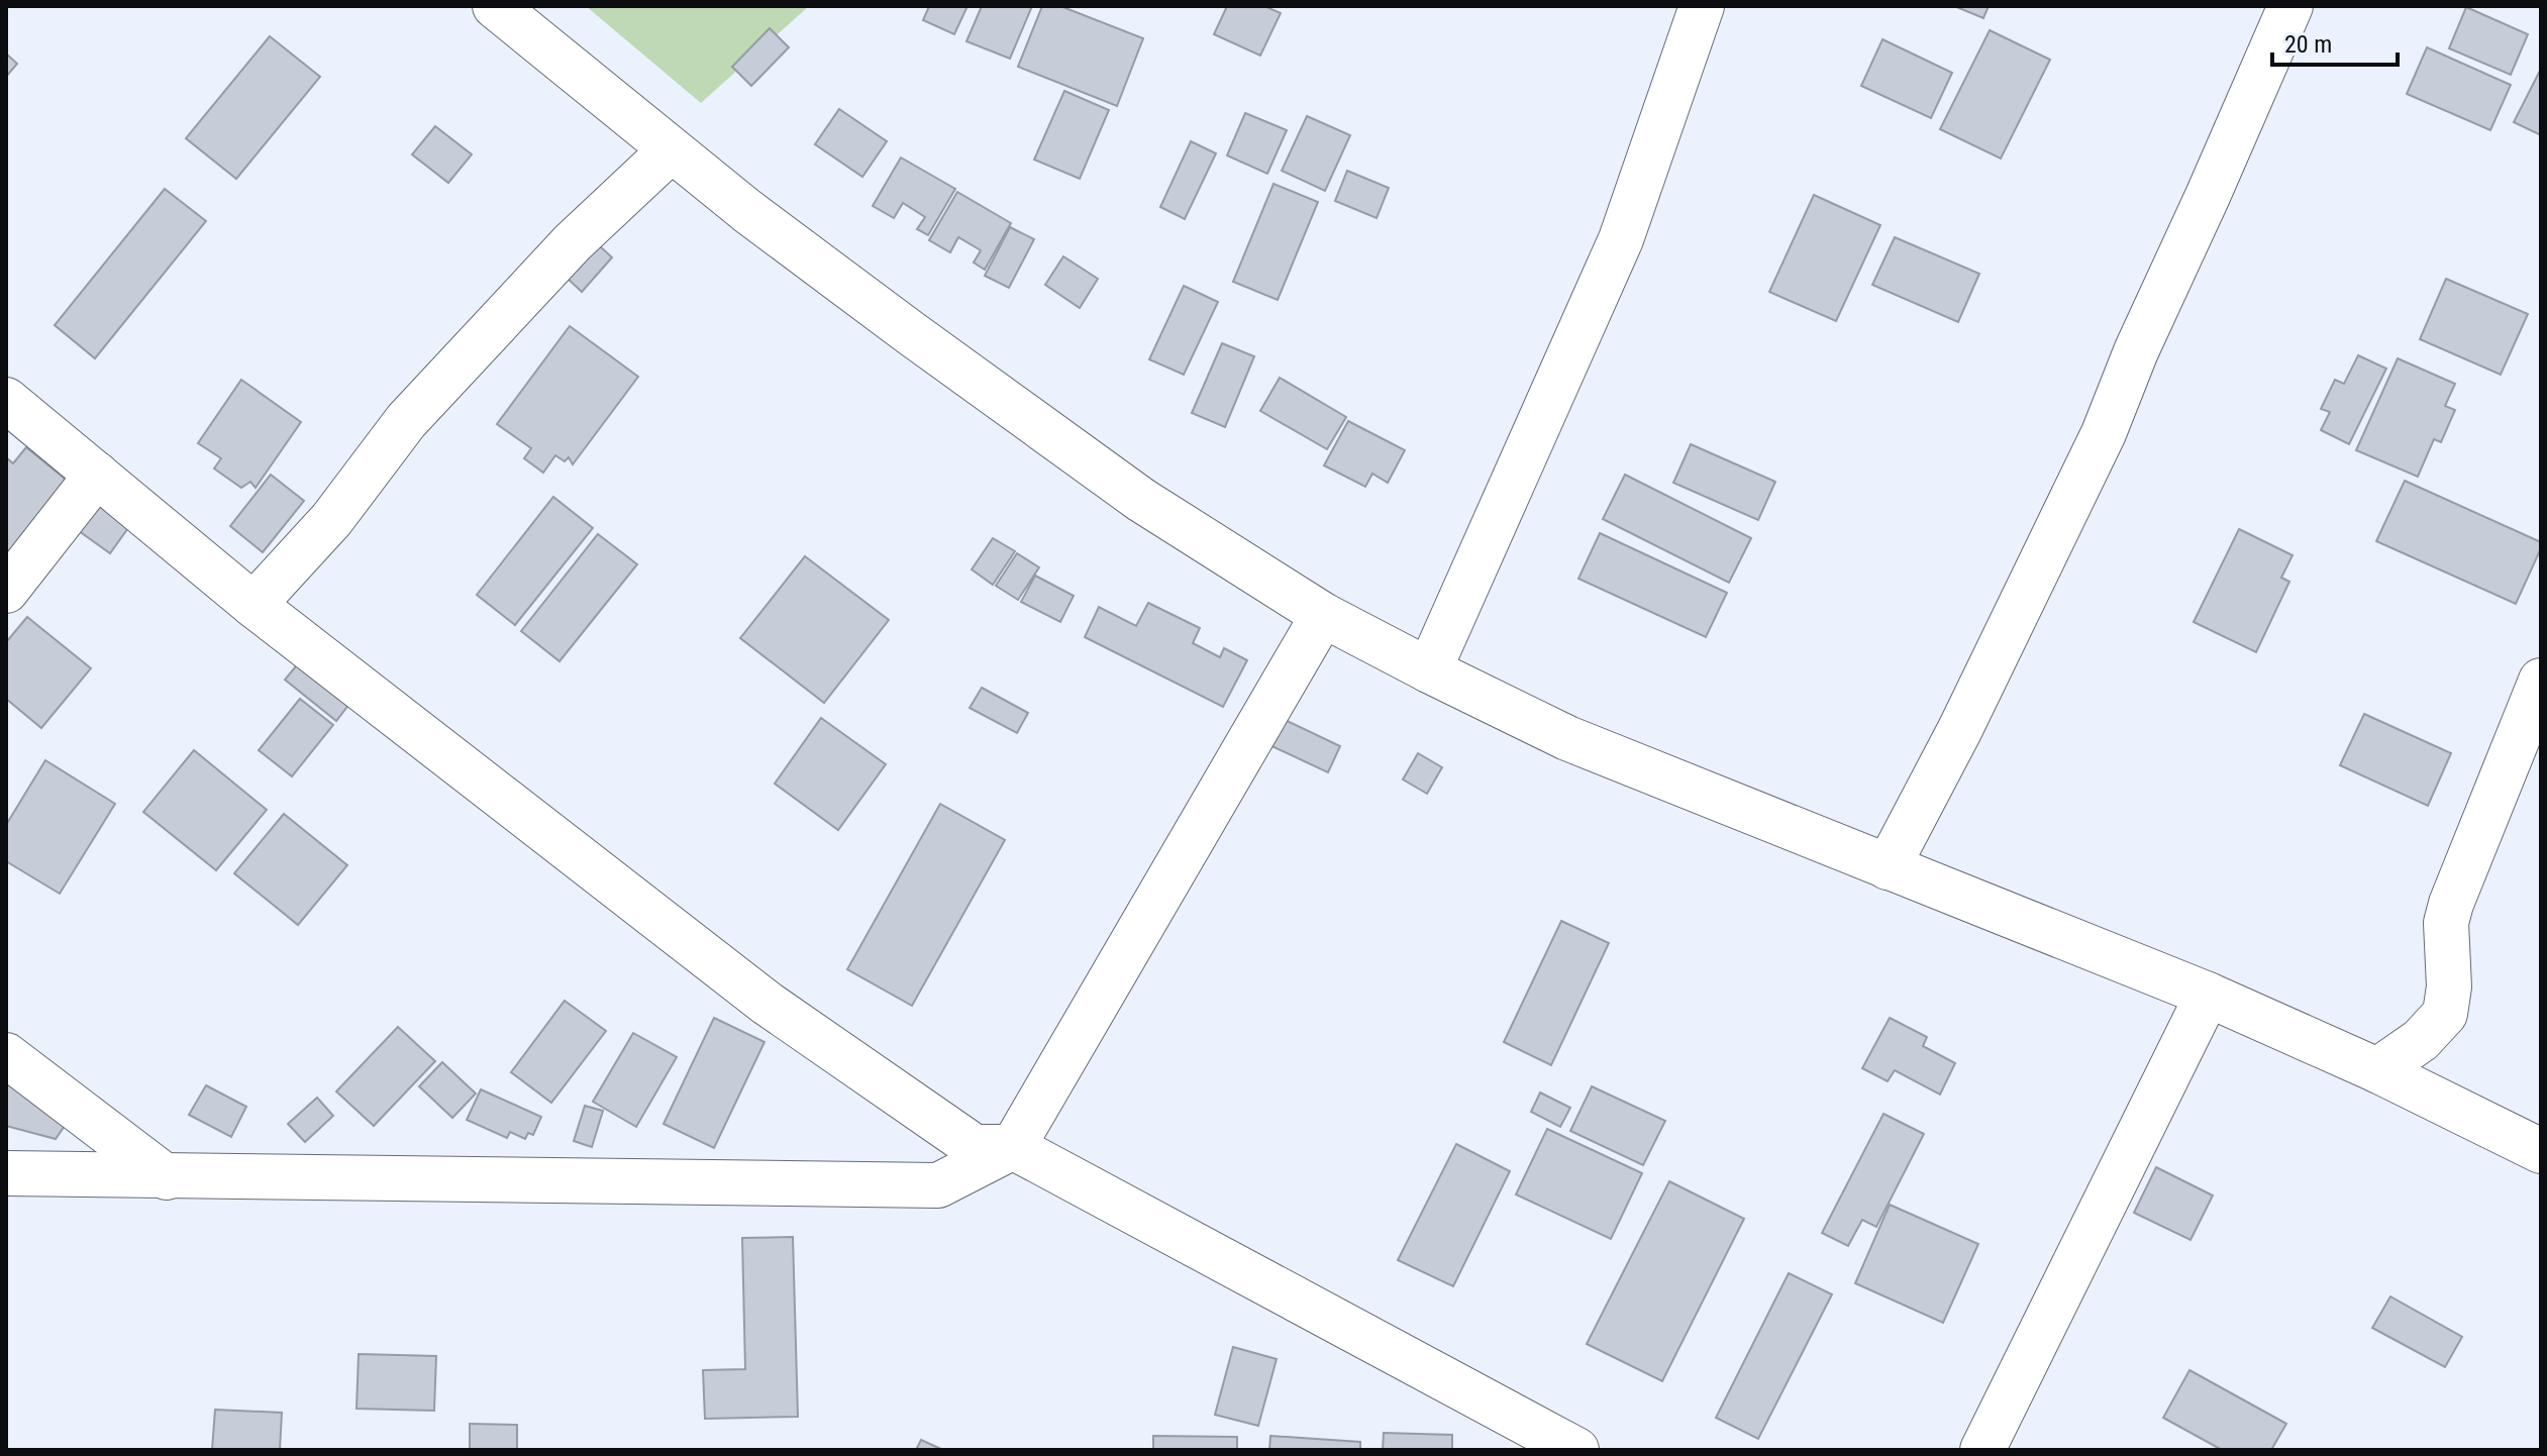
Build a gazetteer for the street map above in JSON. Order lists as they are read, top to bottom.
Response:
{
  "scale_bar": "20 m"
}
